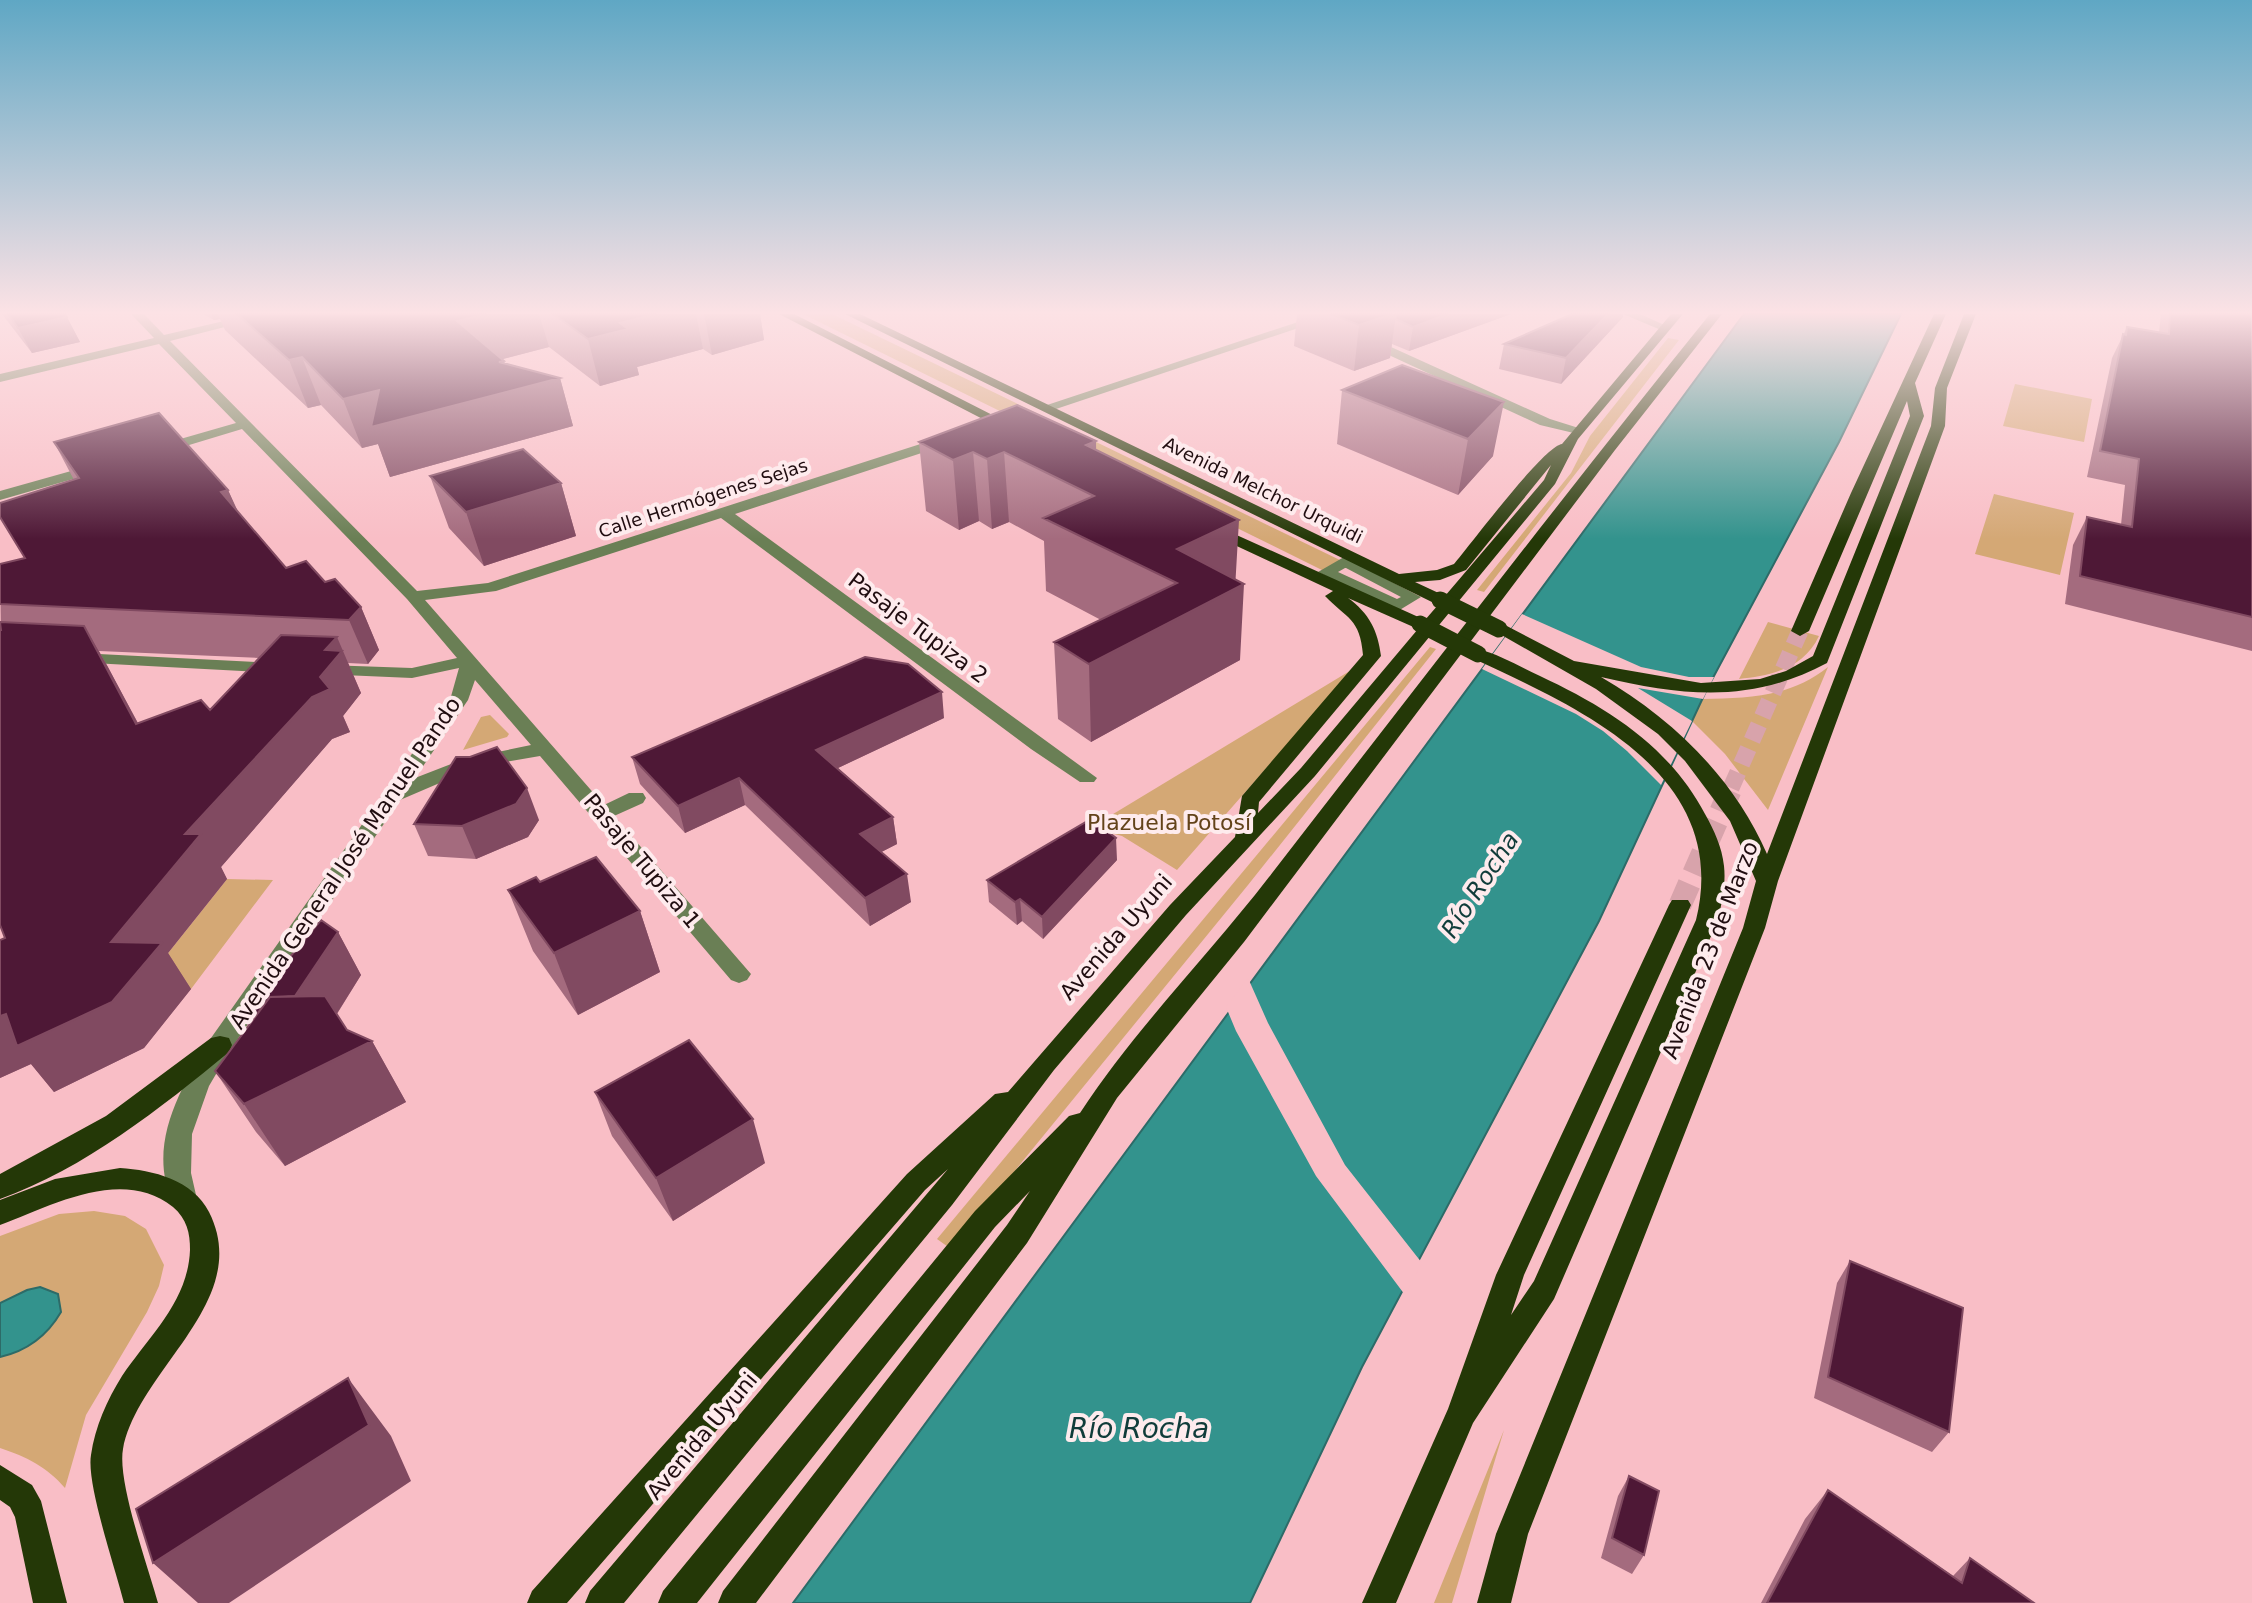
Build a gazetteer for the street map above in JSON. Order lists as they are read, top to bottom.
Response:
{
  "streets": {
    "main road": ["Avenida Melchor Urquidi", "Avenida Uyuni", "Avenida 23 de Marzo"],
    "street": [
      "Calle Hermógenes Sejas",
      "Pasaje Tupiza 2",
      "Pasaje Tupiza 1",
      "Avenida General José Manuel Pando"
    ]
  },
  "crossings": [
    ["Calle Hermógenes Sejas", "Pasaje Tupiza 2"],
    ["Pasaje Tupiza 1", "Avenida General José Manuel Pando"]
  ],
  "water": ["Río Rocha"],
  "parks": ["Plazuela Potosí"]
}
